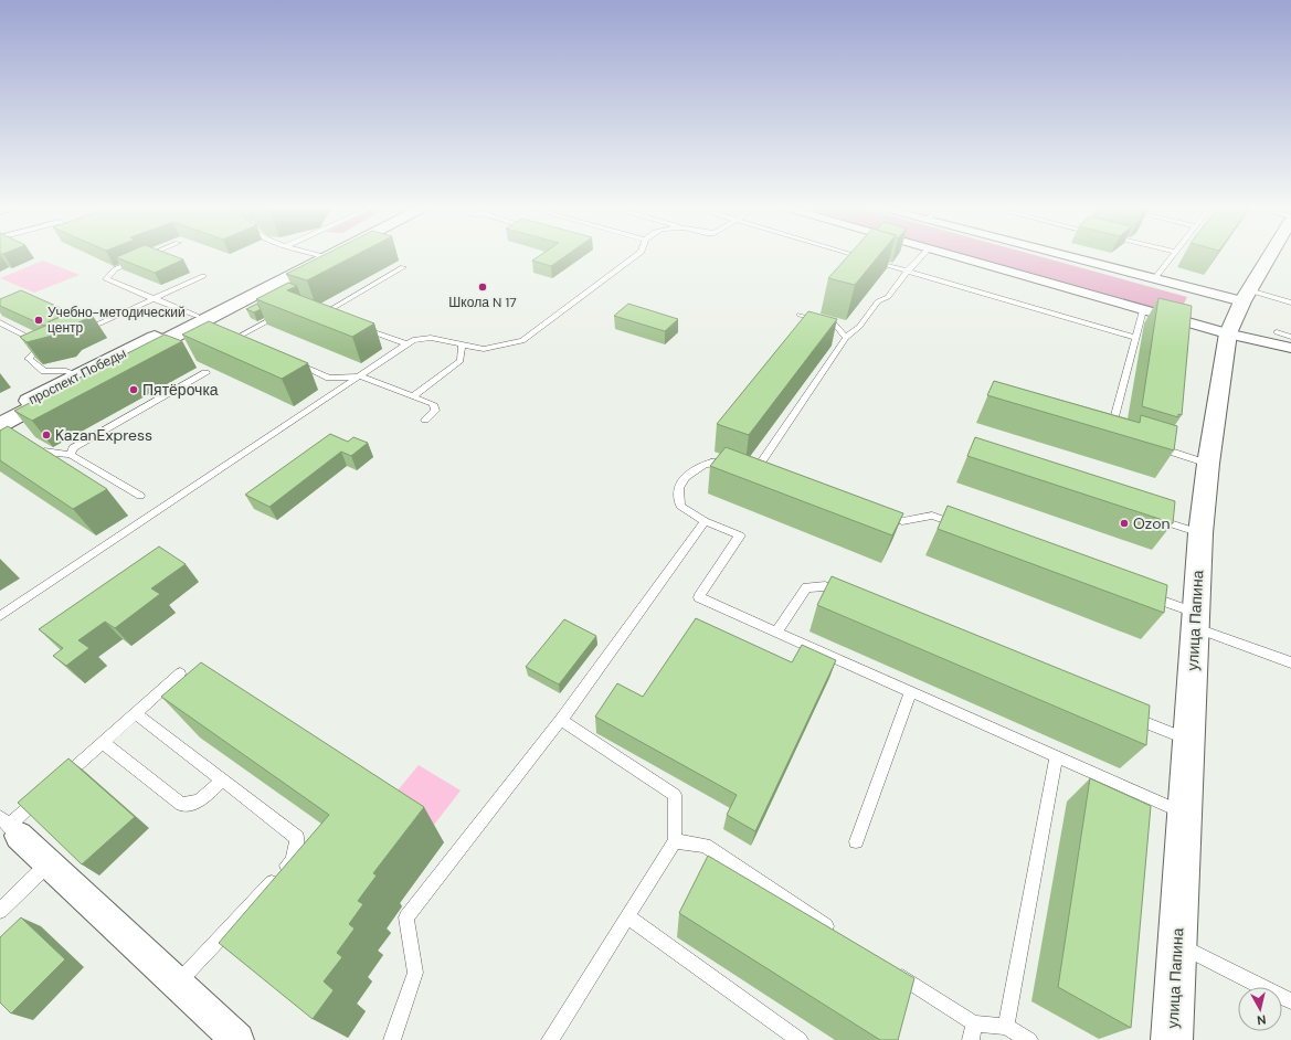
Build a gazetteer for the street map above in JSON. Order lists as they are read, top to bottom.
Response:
{
  "streets": {
    "main road": ["проспект Победы", "улица Папина"]
  },
  "places": [
    "Школа N 17",
    "Учебно-методический центр",
    "Пятёрочка",
    "KazanExpress",
    "Ozon"
  ],
  "north": "bottom"
}
